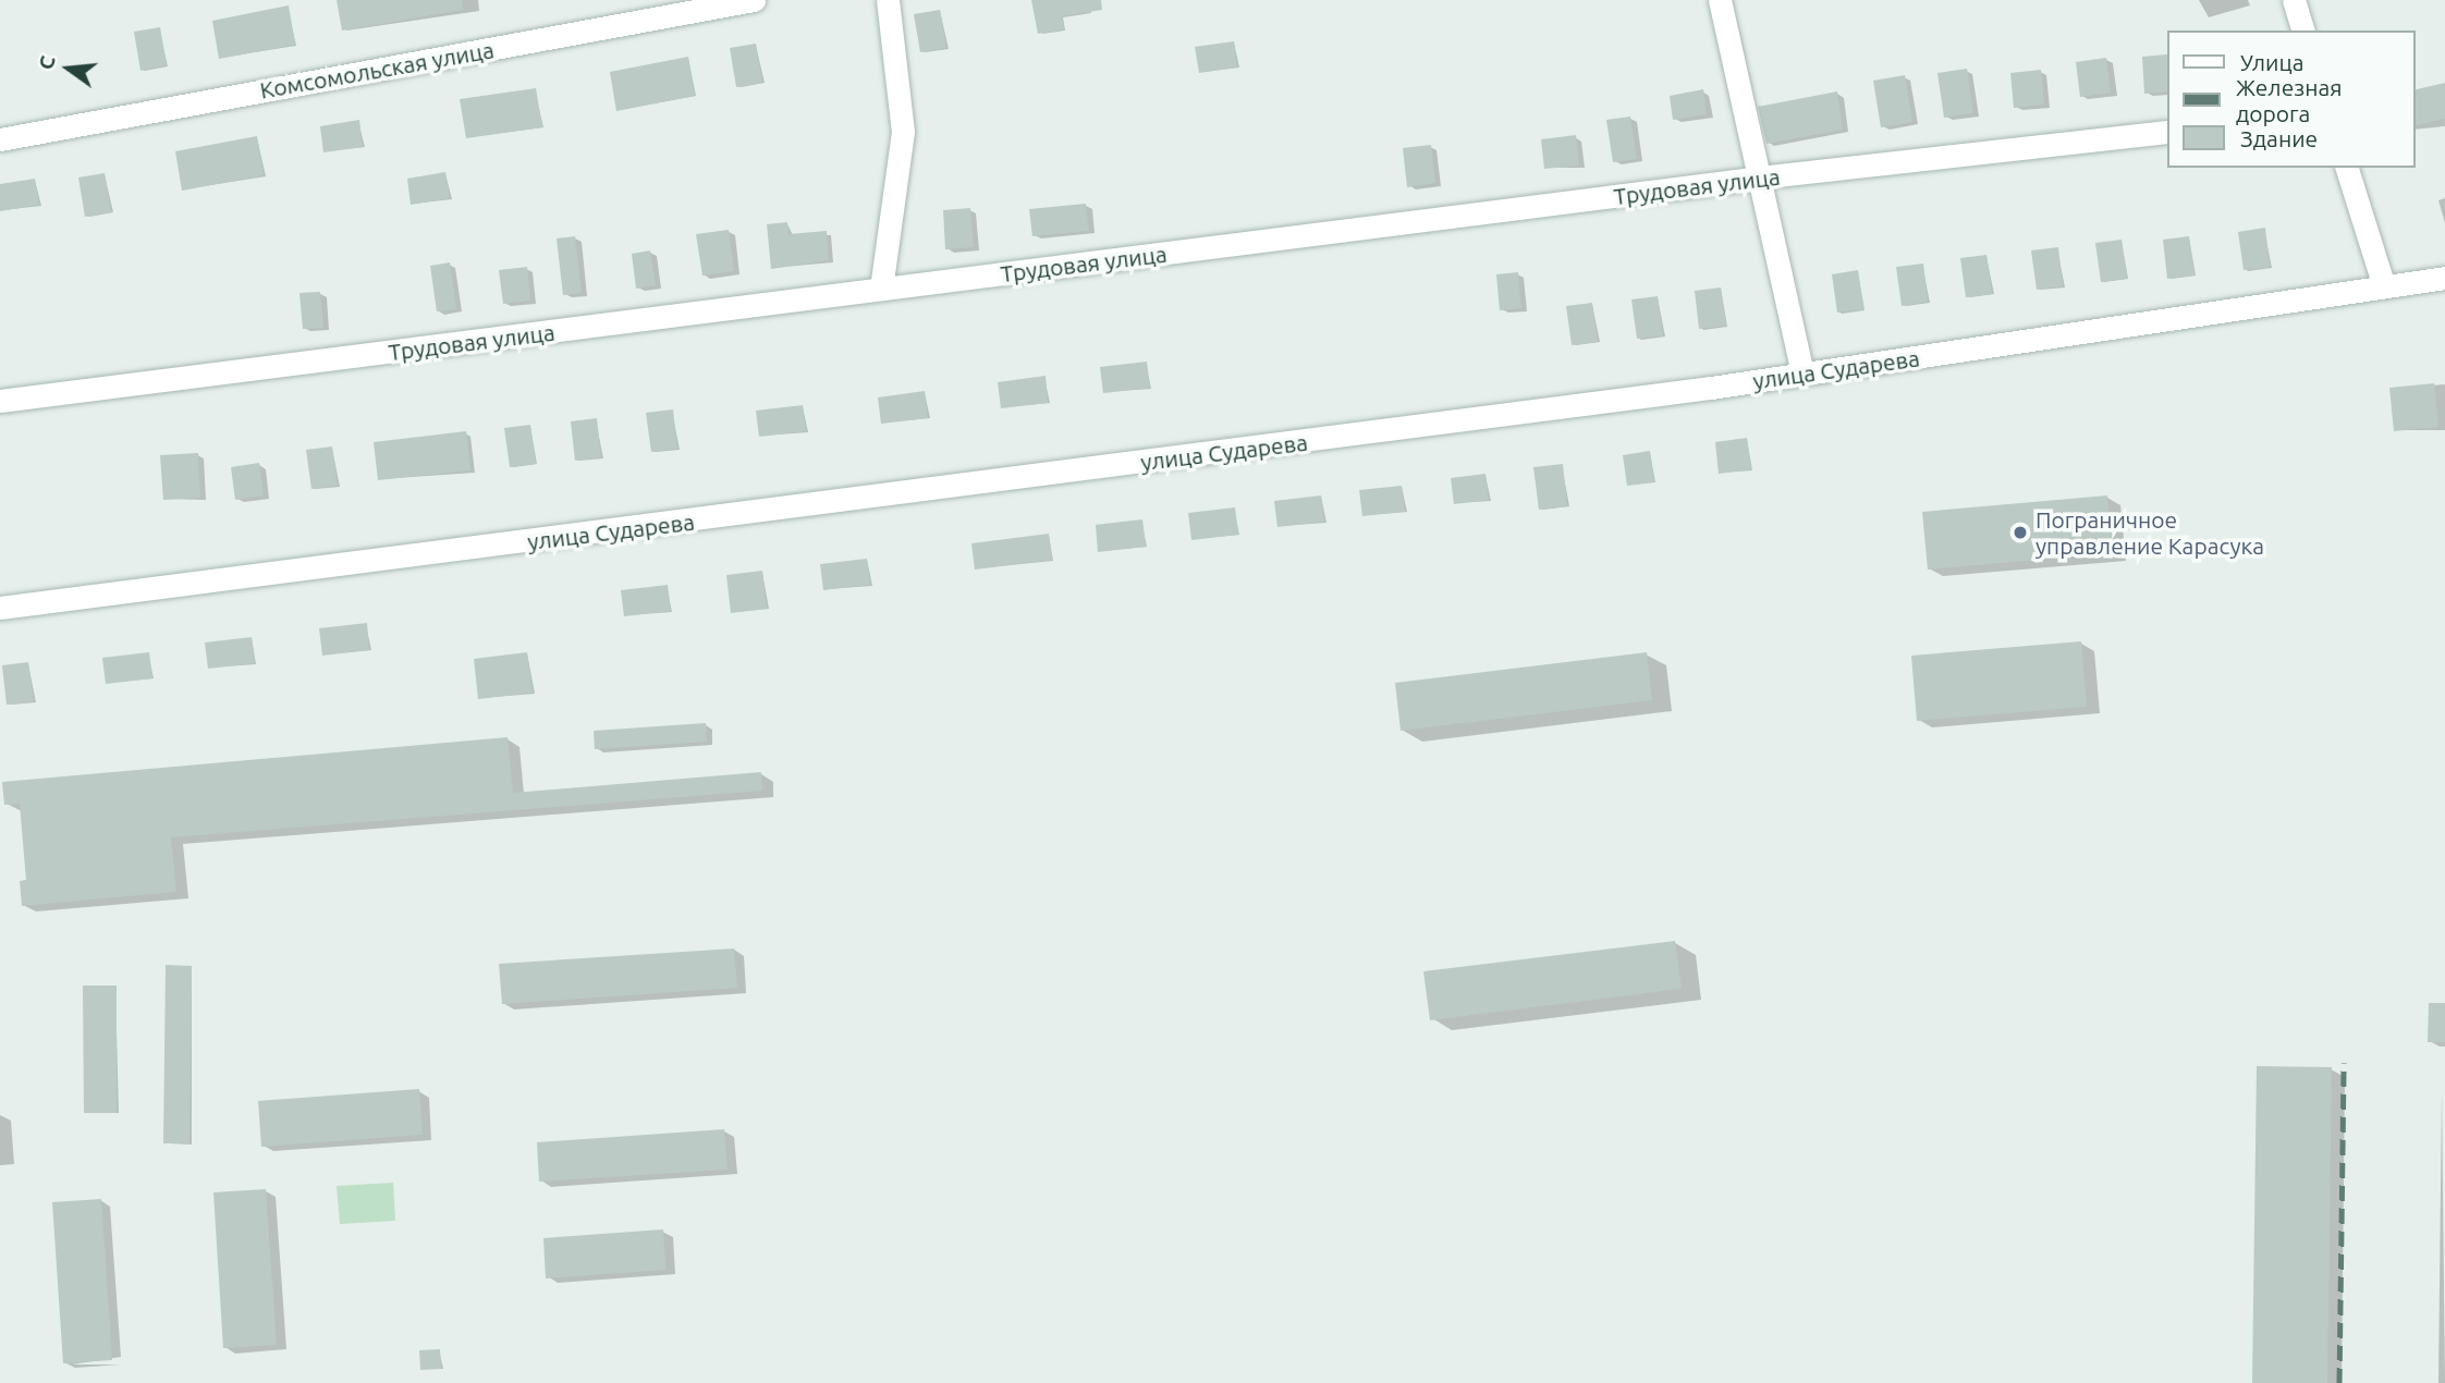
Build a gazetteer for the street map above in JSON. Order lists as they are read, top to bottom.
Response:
{
  "streets": {
    "street": ["Комсомольская улица", "Трудовая улица", "улица Сударева"]
  },
  "places": ["Пограничное управление Карасука"],
  "legend": ["Улица", "Железная дорога", "Здание"],
  "north": "left"
}
